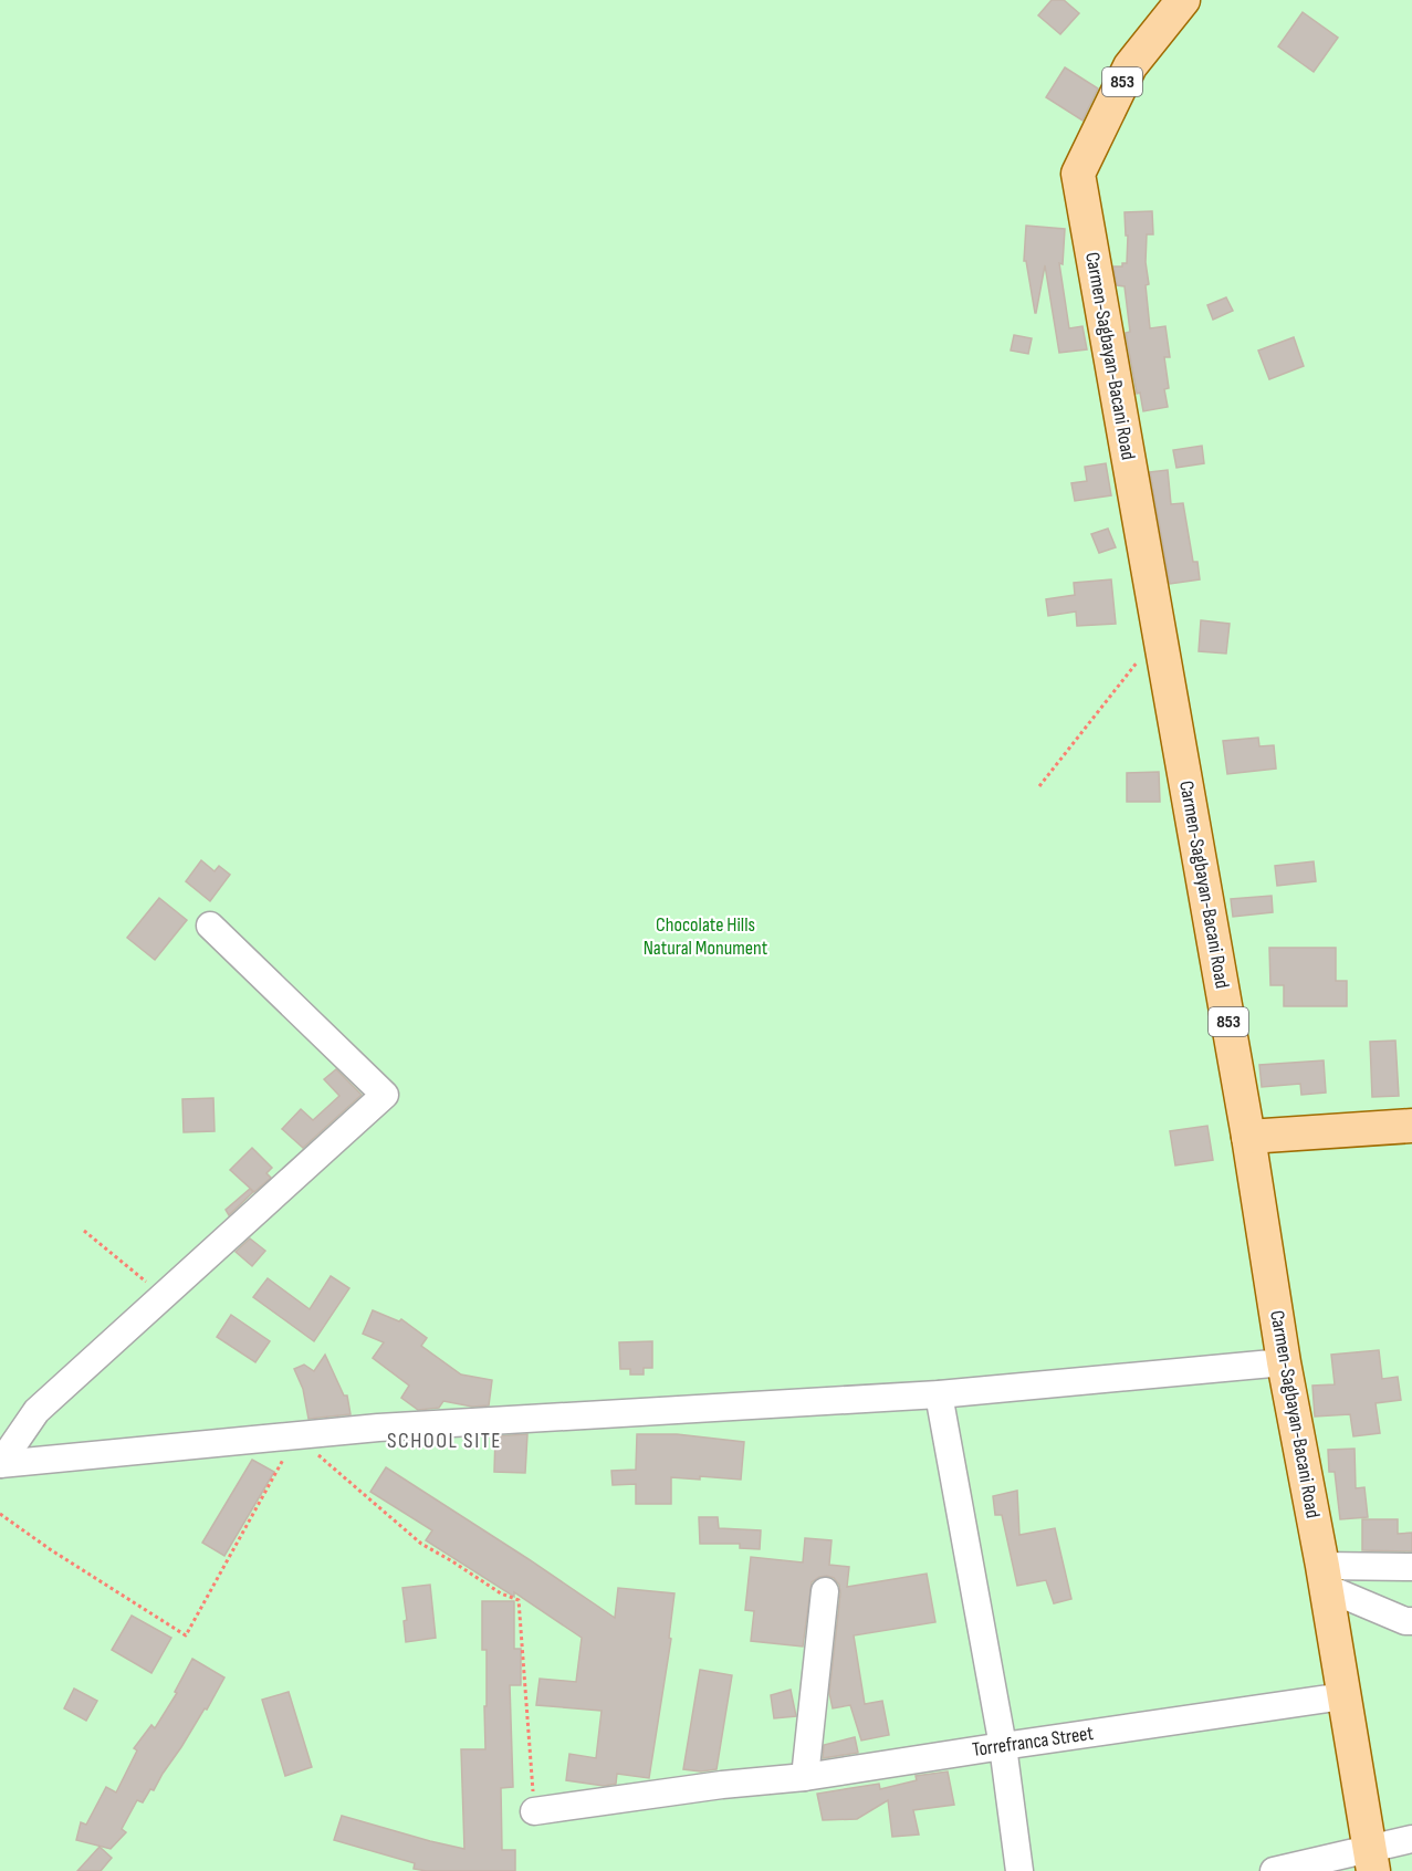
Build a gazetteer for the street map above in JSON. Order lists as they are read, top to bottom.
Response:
{
  "streets": {
    "main road": ["853", "Carmen-Sagbayan-Bacani Road"],
    "street": ["Torrefranca Street"]
  },
  "crossings": [
    ["Carmen-Sagbayan-Bacani Road", "Torrefranca Street"]
  ],
  "districts": ["SCHOOL SITE"],
  "parks": ["Chocolate Hills Natural Monument"]
}
